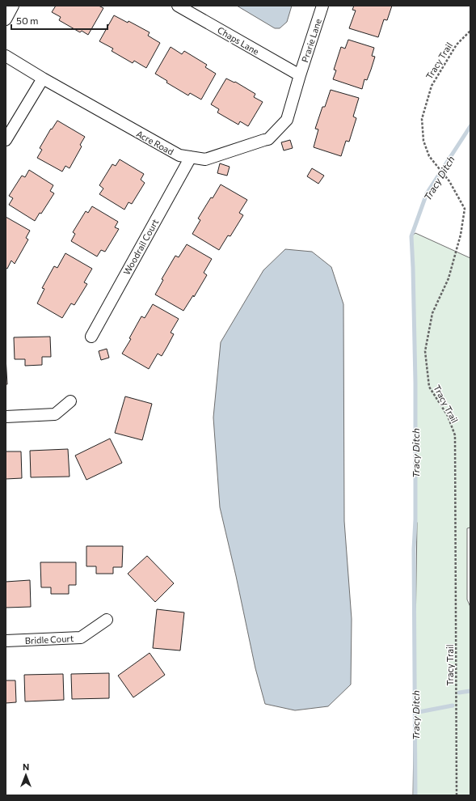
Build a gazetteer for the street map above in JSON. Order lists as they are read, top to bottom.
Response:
{
  "streets": {
    "street": [
      "Chaps Lane",
      "Prarie Lane",
      "Acre Road",
      "Woodrail Court",
      "Bridle Court"
    ],
    "path": ["Tracy Trail"]
  },
  "crossings": [
    ["Chaps Lane", "Prarie Lane"],
    ["Chaps Lane", "Acre Road"],
    ["Prarie Lane", "Acre Road"],
    ["Acre Road", "Woodrail Court"]
  ],
  "water": ["Tracy Ditch"],
  "scale_bar": "50 m",
  "north": "top"
}
